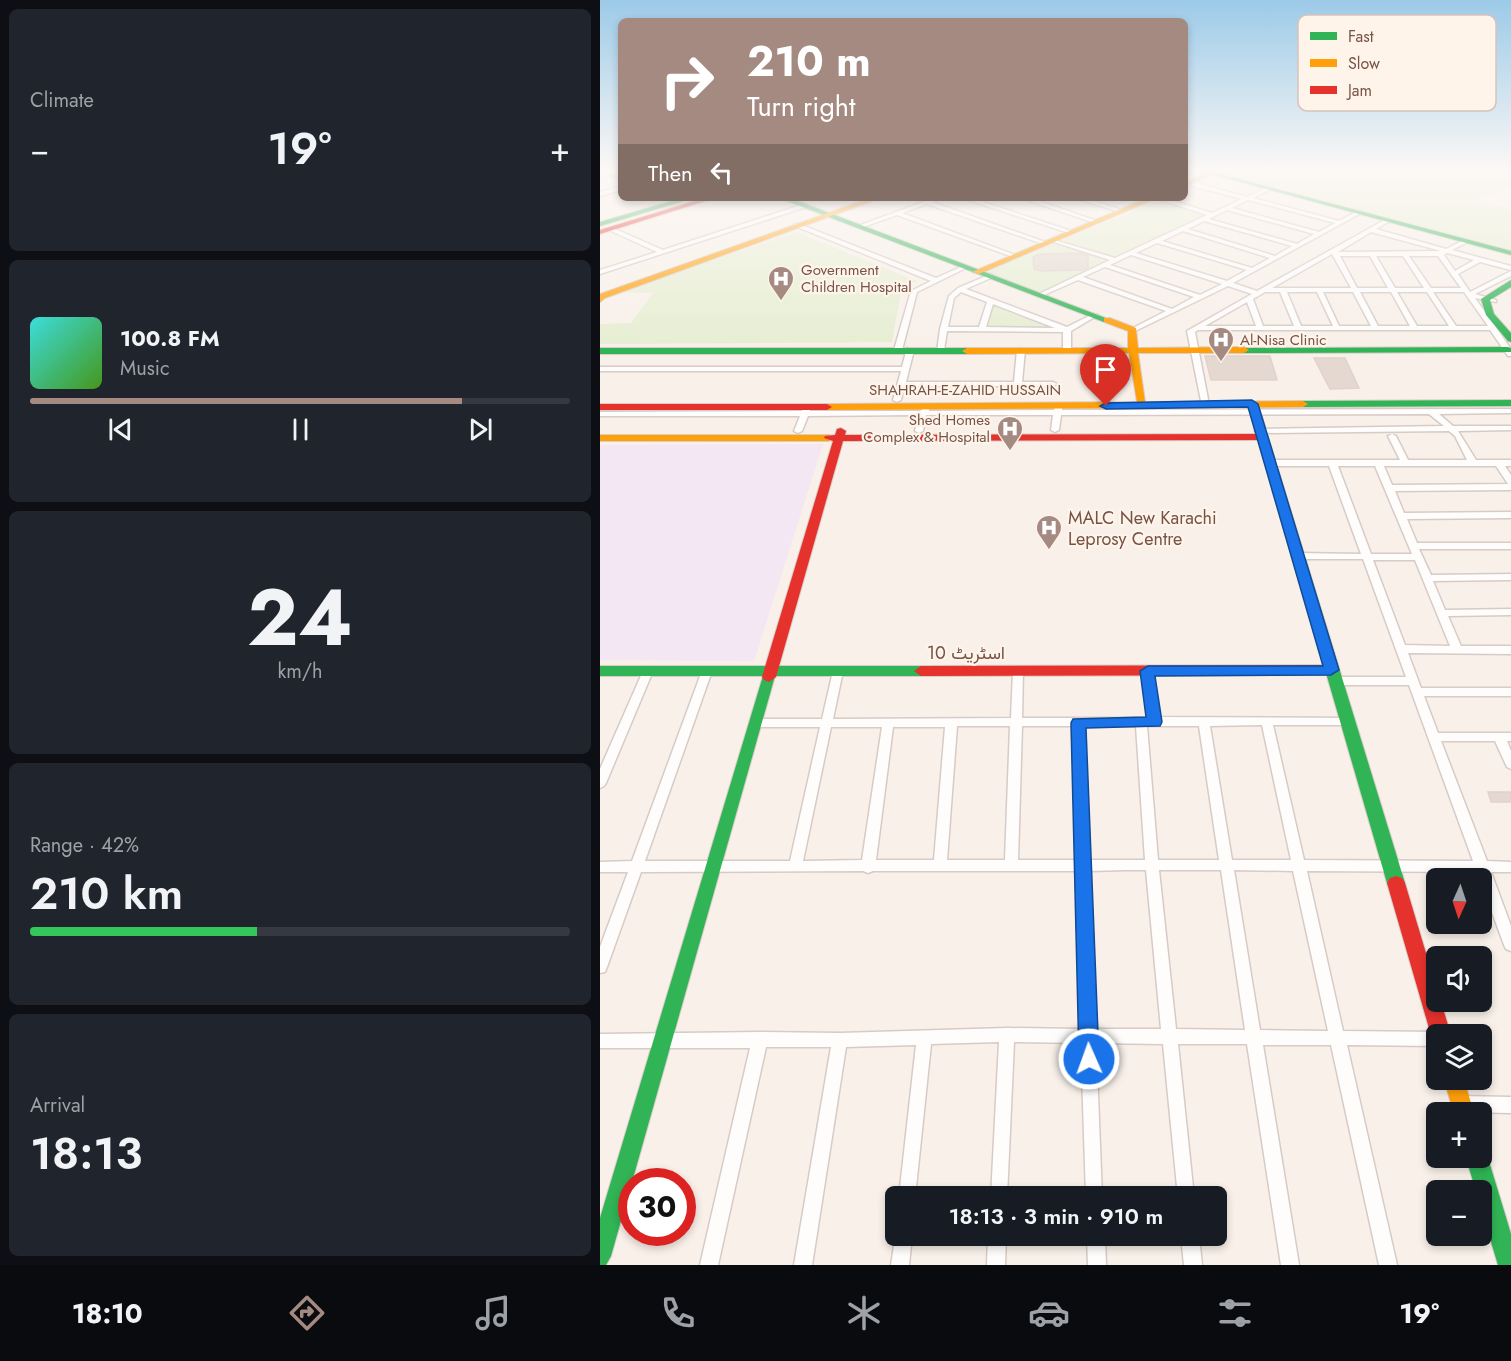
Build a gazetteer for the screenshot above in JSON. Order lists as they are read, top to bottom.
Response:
{
  "streets": {
    "street": ["SHAHRAH-E-ZAHID HUSSAIN", "اسٹریٹ 10"]
  },
  "places": {
    "hospital": [
      "Government Children Hospital",
      "Al-Nisa Clinic",
      "Shed Homes Complex & Hospital",
      "MALC New Karachi Leprosy Centre"
    ]
  },
  "legend": ["Fast", "Slow", "Jam"],
  "north": "bottom",
  "page": {
    "tile": [
      "Climate",
      ["24", "km/h"],
      ["Range · 42%", "210 km"],
      ["Arrival", "18:13"]
    ],
    "turn": ["210 m", "Turn right"],
    "heat": ["−", "19°", "+"],
    "then": "Then",
    "song": ["100.8 FM", "Music"],
    "map_buttons": ["+", "−"],
    "limit": "30",
    "trip": "18:13 · 3 min · 910 m",
    "tabs": ["18:10", "19°"]
  }
}
